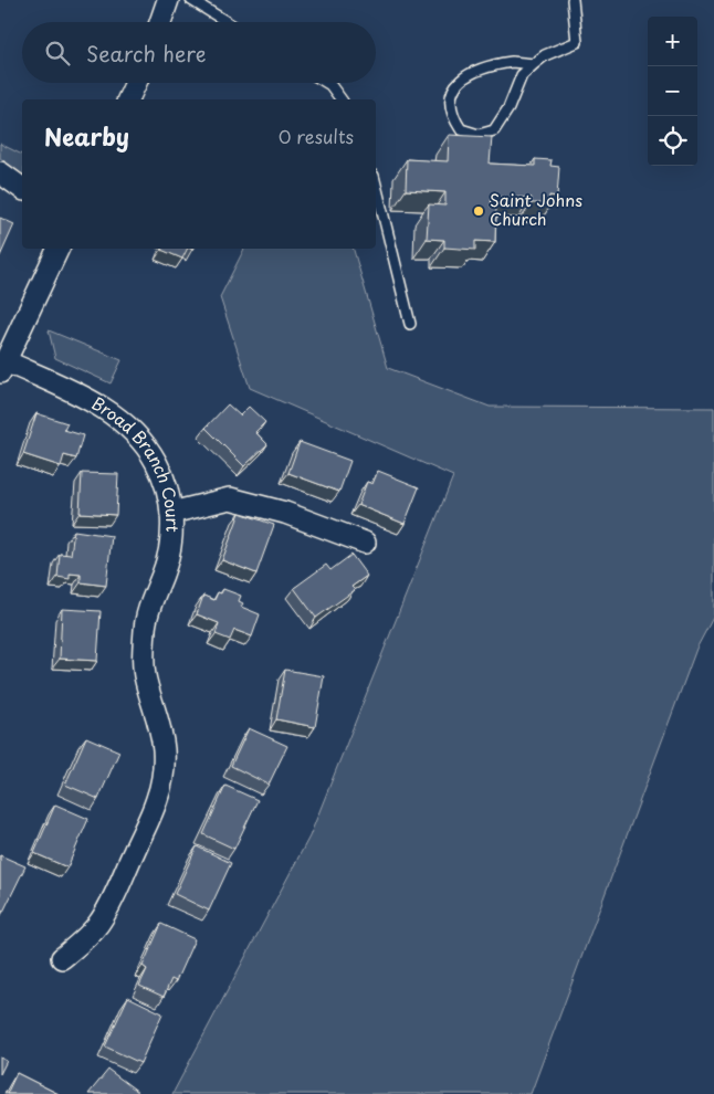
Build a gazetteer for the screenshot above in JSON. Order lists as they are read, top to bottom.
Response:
{
  "streets": {
    "street": ["Broad Branch Court"]
  },
  "places": ["Saint Johns Church"],
  "page": {
    "map_buttons": ["+", "−"],
    "search": "Search here",
    "heading": ["Nearby", "0 results"]
  }
}
